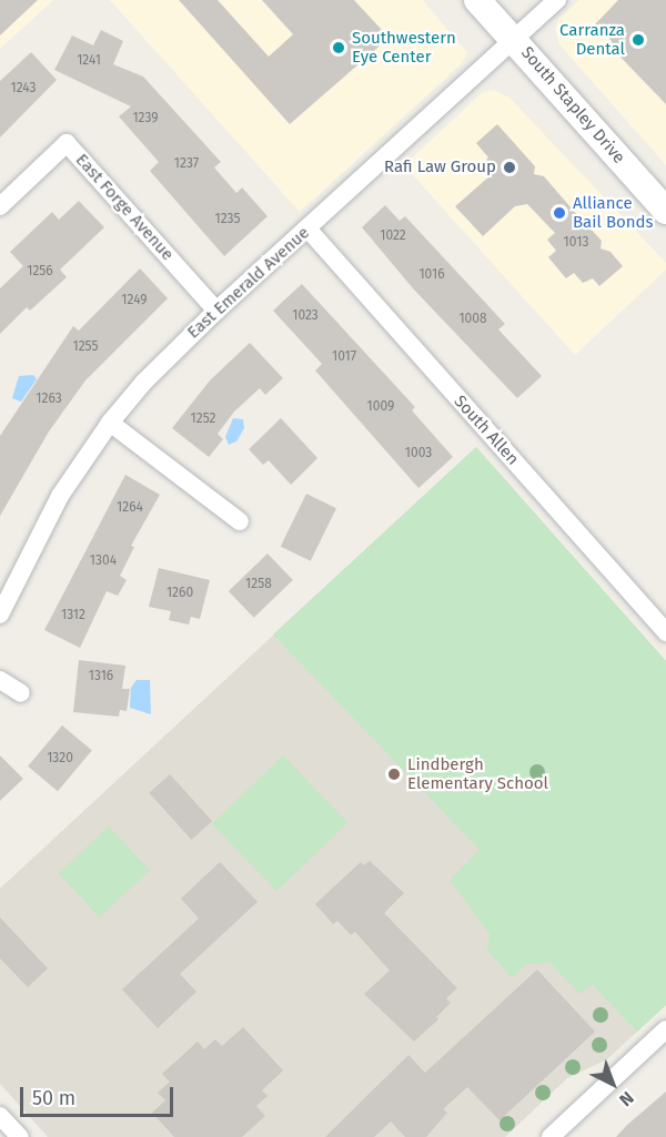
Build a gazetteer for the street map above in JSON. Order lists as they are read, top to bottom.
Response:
{
  "streets": {
    "main road": ["South Stapley Drive"],
    "street": ["East Forge Avenue", "East Emerald Avenue", "South Allen"]
  },
  "crossings": [
    ["South Stapley Drive", "East Emerald Avenue"],
    ["East Forge Avenue", "East Emerald Avenue"],
    ["East Emerald Avenue", "South Allen"]
  ],
  "places": [
    "Carranza Dental",
    "Southwestern Eye Center",
    "Rafi Law Group",
    "Alliance Bail Bonds",
    "Lindbergh Elementary School"
  ],
  "house_numbers": [
    "1241",
    "1243",
    "1239",
    "1237",
    "1235",
    "1022",
    "1013",
    "1256",
    "1016",
    "1249",
    "1023",
    "1008",
    "1255",
    "1017",
    "1263",
    "1009",
    "1252",
    "1003",
    "1264",
    "1304",
    "1258",
    "1260",
    "1312",
    "1316",
    "1320"
  ],
  "scale_bar": "50 m",
  "north": "bottom right"
}
